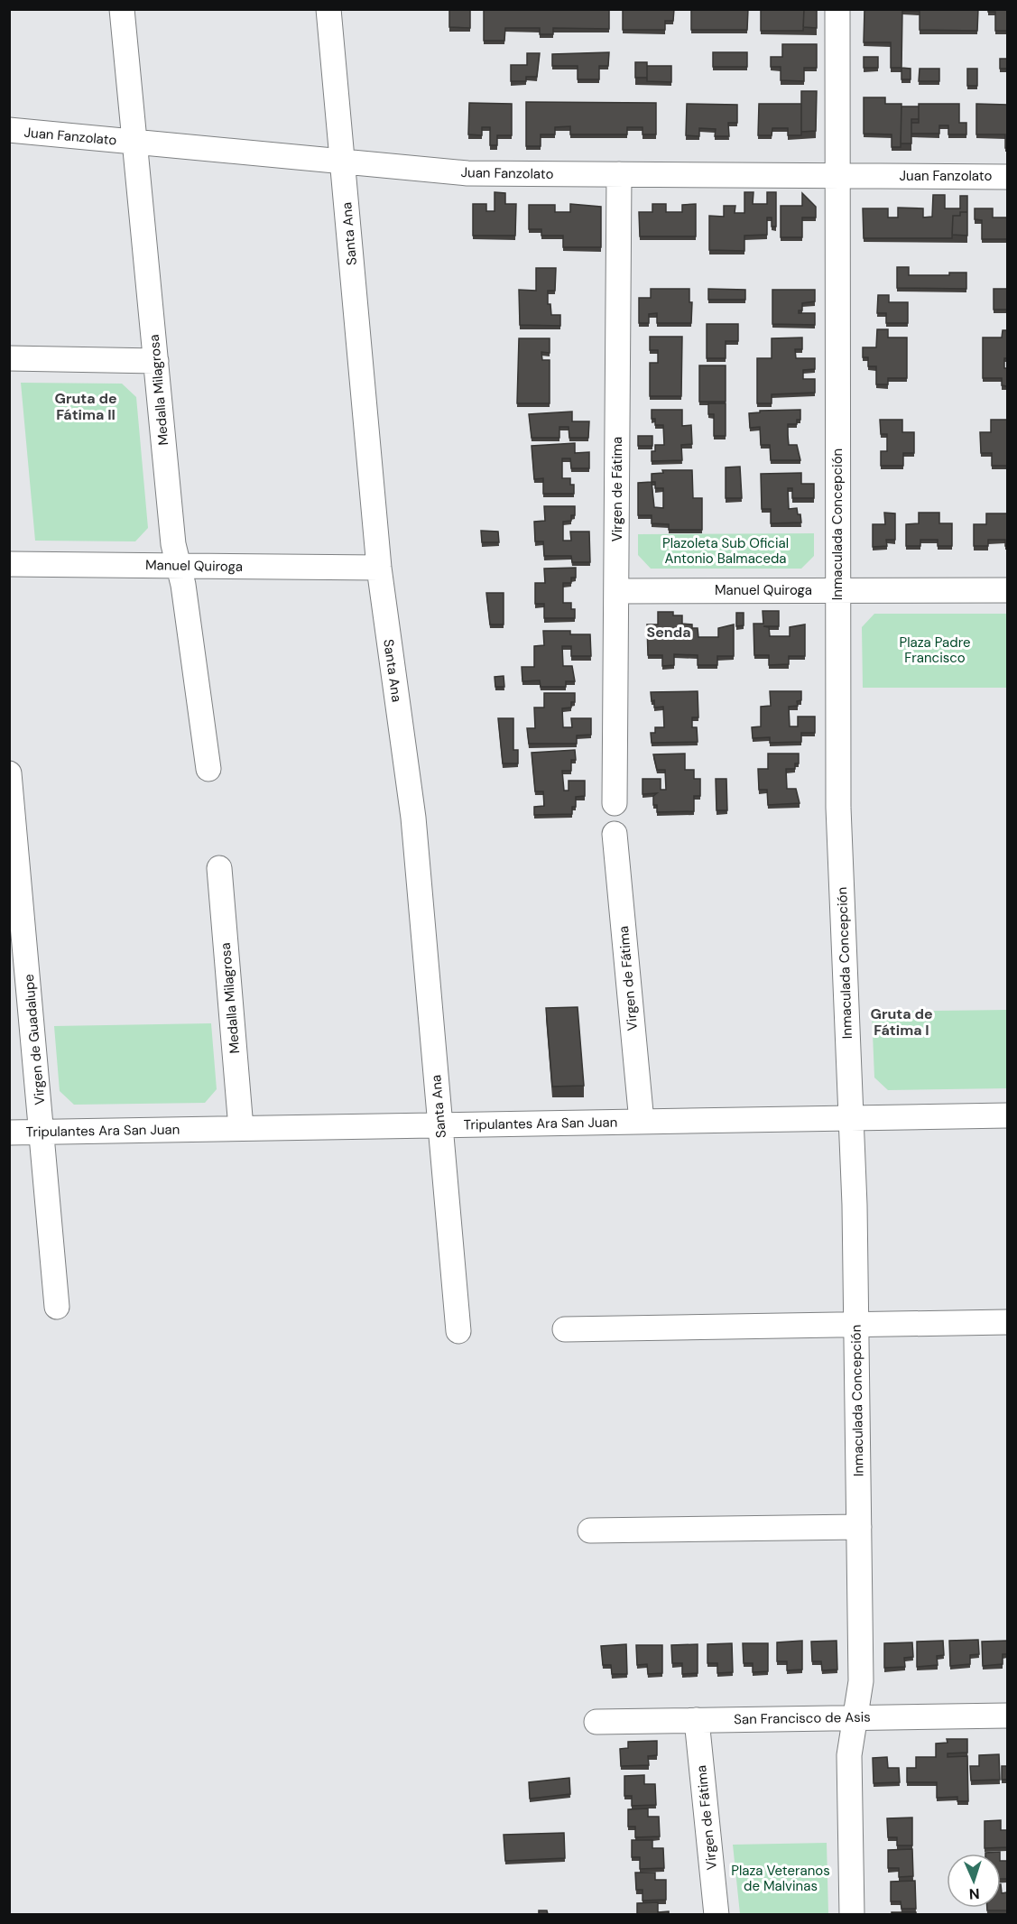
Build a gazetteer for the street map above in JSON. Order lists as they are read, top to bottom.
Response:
{
  "streets": {
    "street": [
      "Juan Fanzolato",
      "Santa Ana",
      "Medalla Milagrosa",
      "Virgen de Fátima",
      "Inmaculada Concepción",
      "Manuel Quiroga",
      "Virgen de Guadalupe",
      "Tripulantes Ara San Juan",
      "San Francisco de Asis"
    ]
  },
  "crossings": [
    ["Juan Fanzolato", "Santa Ana"],
    ["Juan Fanzolato", "Medalla Milagrosa"],
    ["Juan Fanzolato", "Virgen de Fátima"],
    ["Juan Fanzolato", "Inmaculada Concepción"],
    ["Santa Ana", "Manuel Quiroga"],
    ["Santa Ana", "Tripulantes Ara San Juan"],
    ["Medalla Milagrosa", "Manuel Quiroga"],
    ["Medalla Milagrosa", "Tripulantes Ara San Juan"],
    ["Virgen de Fátima", "Manuel Quiroga"],
    ["Virgen de Fátima", "Tripulantes Ara San Juan"],
    ["Virgen de Fátima", "San Francisco de Asis"],
    ["Inmaculada Concepción", "Manuel Quiroga"],
    ["Inmaculada Concepción", "Tripulantes Ara San Juan"],
    ["Inmaculada Concepción", "San Francisco de Asis"],
    ["Virgen de Guadalupe", "Tripulantes Ara San Juan"]
  ],
  "districts": ["Gruta de Fátima II", "Senda", "Gruta de Fátima I"],
  "parks": ["Plazoleta Sub Oficial Antonio Balmaceda", "Plaza Padre Francisco", "Plaza Veteranos de Malvinas"],
  "north": "bottom"
}
